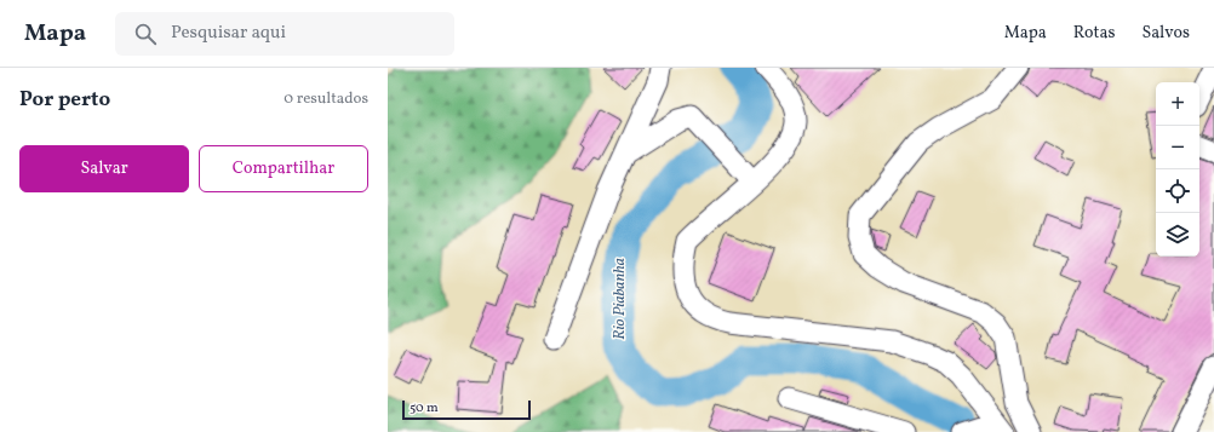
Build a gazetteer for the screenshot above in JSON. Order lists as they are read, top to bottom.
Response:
{
  "water": ["Rio Piabanha"],
  "scale_bar": "50 m",
  "page": {
    "header": "Mapa",
    "search": "Pesquisar aqui",
    "nav": ["Mapa", "Rotas", "Salvos"],
    "heading": ["Por perto", "0 resultados"],
    "map_buttons": ["+", "−"],
    "buttons": ["Salvar", "Compartilhar"],
    "scale": "50 m"
  }
}
